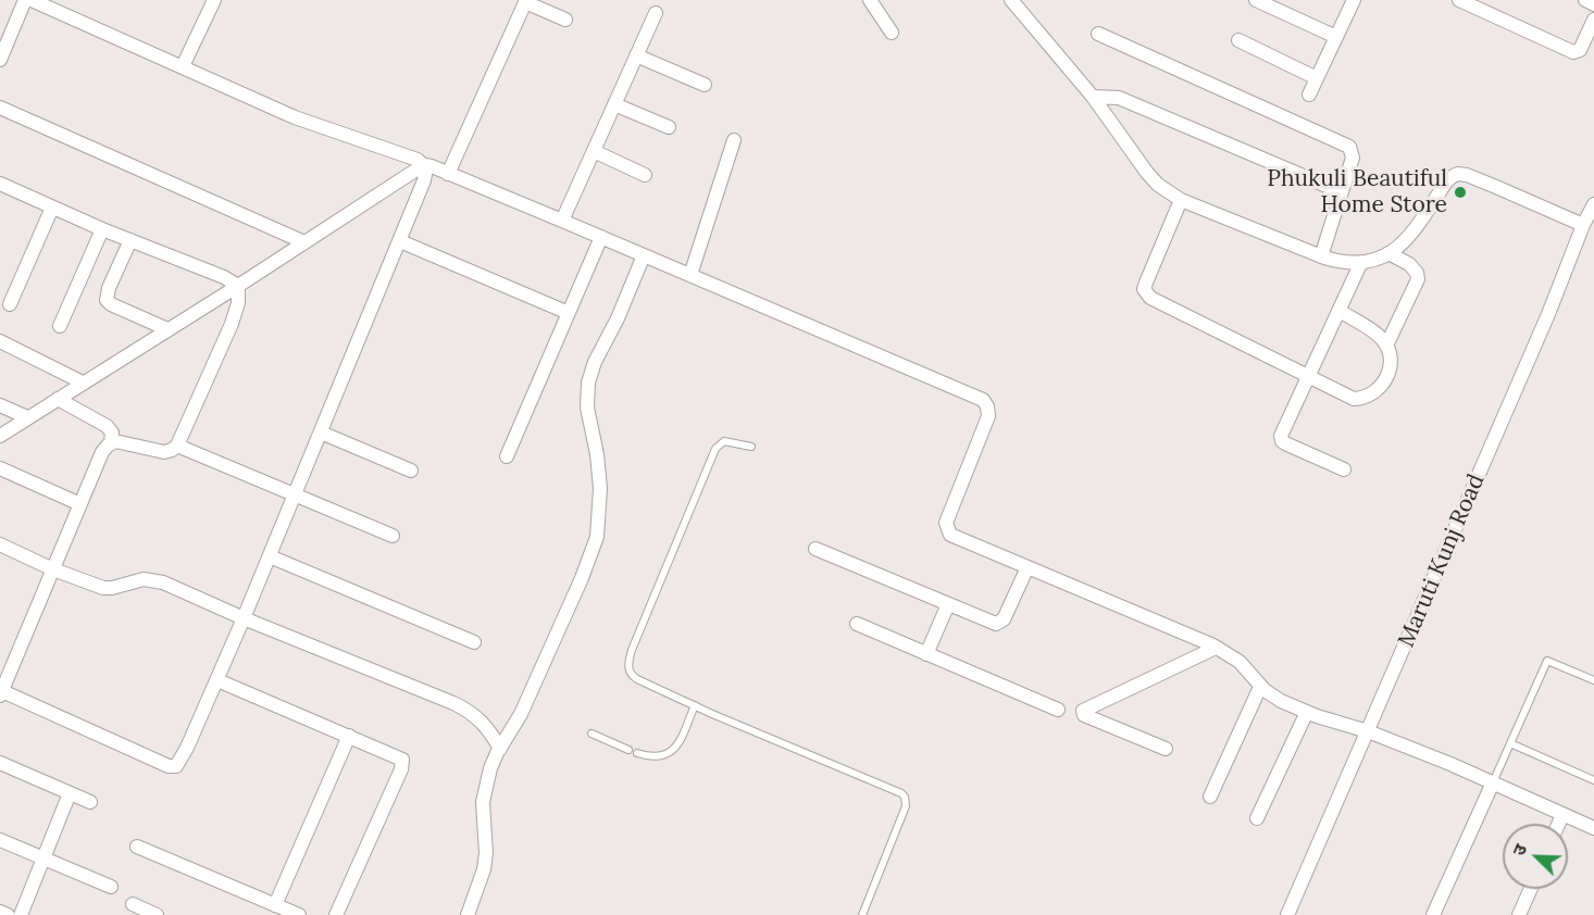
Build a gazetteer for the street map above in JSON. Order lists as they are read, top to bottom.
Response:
{
  "streets": {
    "street": ["Maruti Kunj Road"]
  },
  "places": ["Phukuli Beautiful Home Store"],
  "north": "top left"
}
